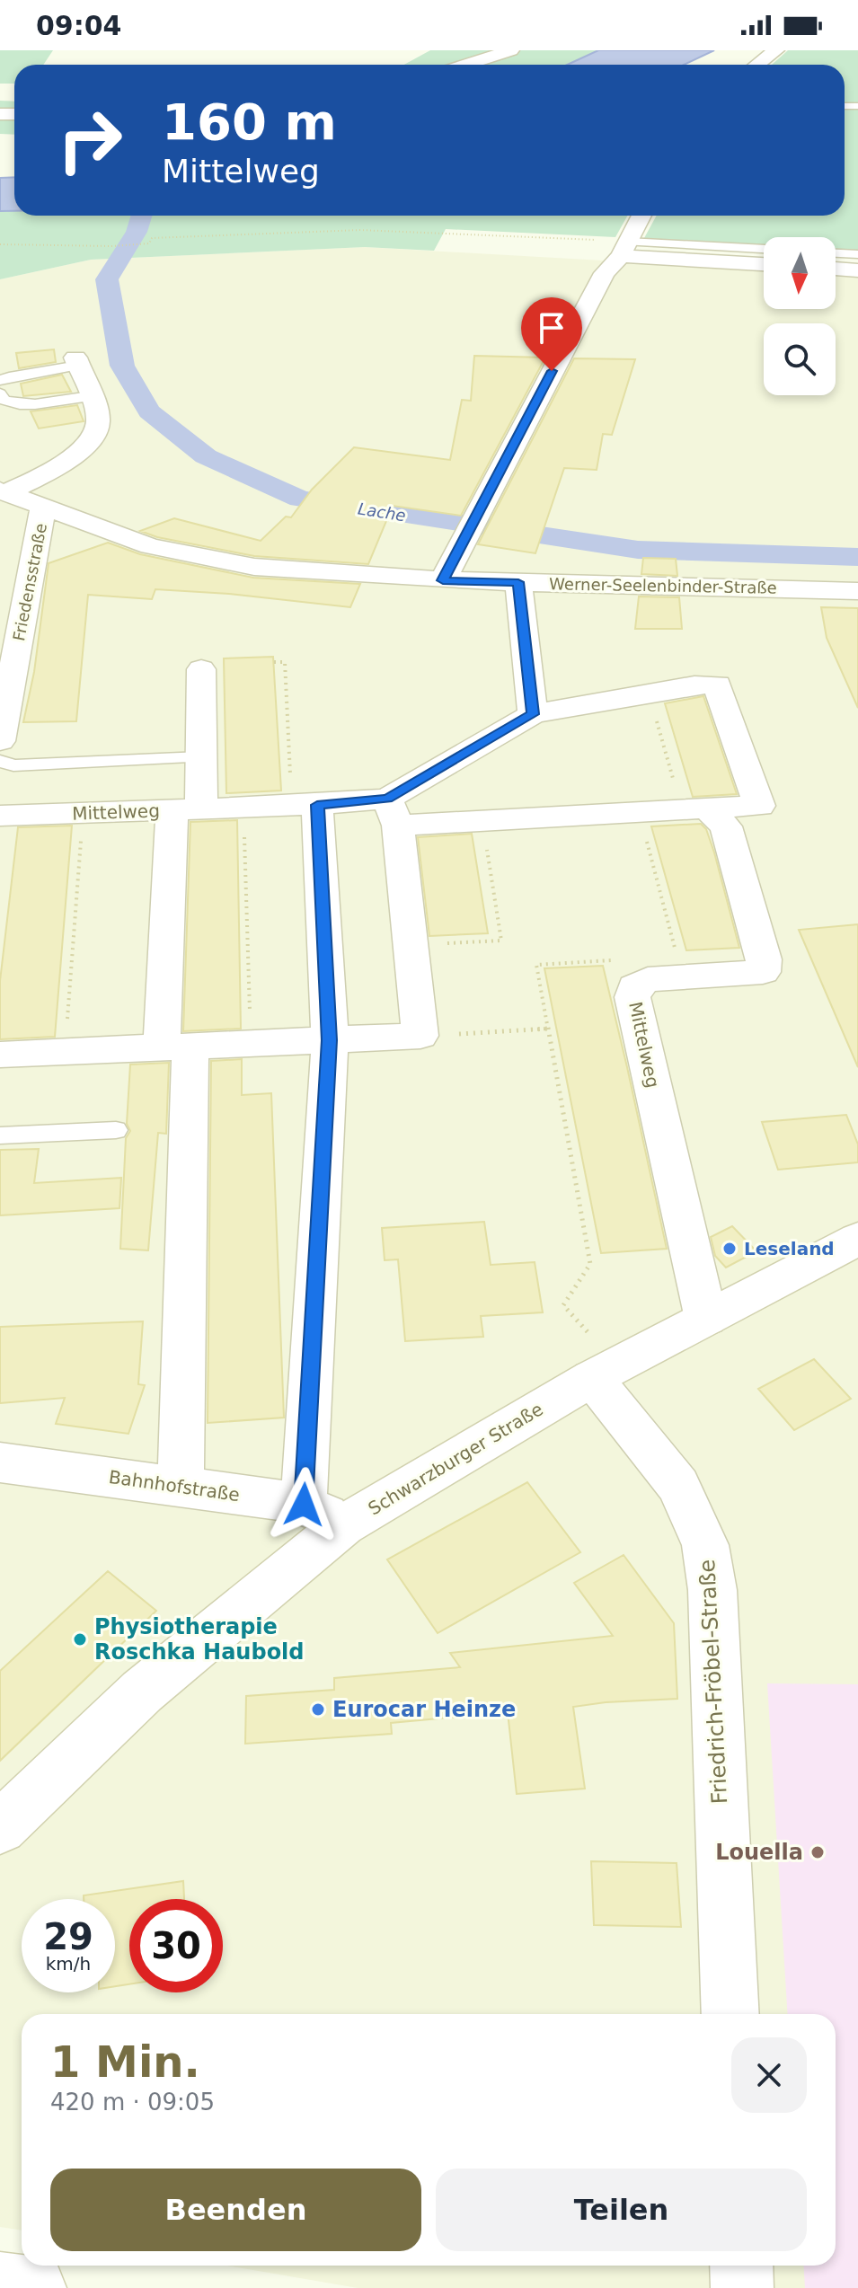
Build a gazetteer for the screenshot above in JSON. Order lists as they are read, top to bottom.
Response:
{
  "streets": {
    "street": [
      "Friedensstraße",
      "Werner-Seelenbinder-Straße",
      "Mittelweg",
      "Schwarzburger Straße",
      "Bahnhofstraße",
      "Friedrich-Fröbel-Straße"
    ]
  },
  "crossings": [
    ["Friedensstraße", "Werner-Seelenbinder-Straße"],
    ["Mittelweg", "Schwarzburger Straße"],
    ["Schwarzburger Straße", "Bahnhofstraße"],
    ["Schwarzburger Straße", "Friedrich-Fröbel-Straße"]
  ],
  "water": ["Lache"],
  "places": [
    "Leseland",
    "Physiotherapie Roschka Haubold",
    "Eurocar Heinze",
    "Louella"
  ],
  "north": "bottom",
  "page": {
    "status": "09:04",
    "turn": ["160 m", "Mittelweg"],
    "speed": "29 km/h",
    "limit": "30",
    "heading": ["1 Min.", "420 m · 09:05"],
    "buttons": ["Beenden", "Teilen"]
  }
}
